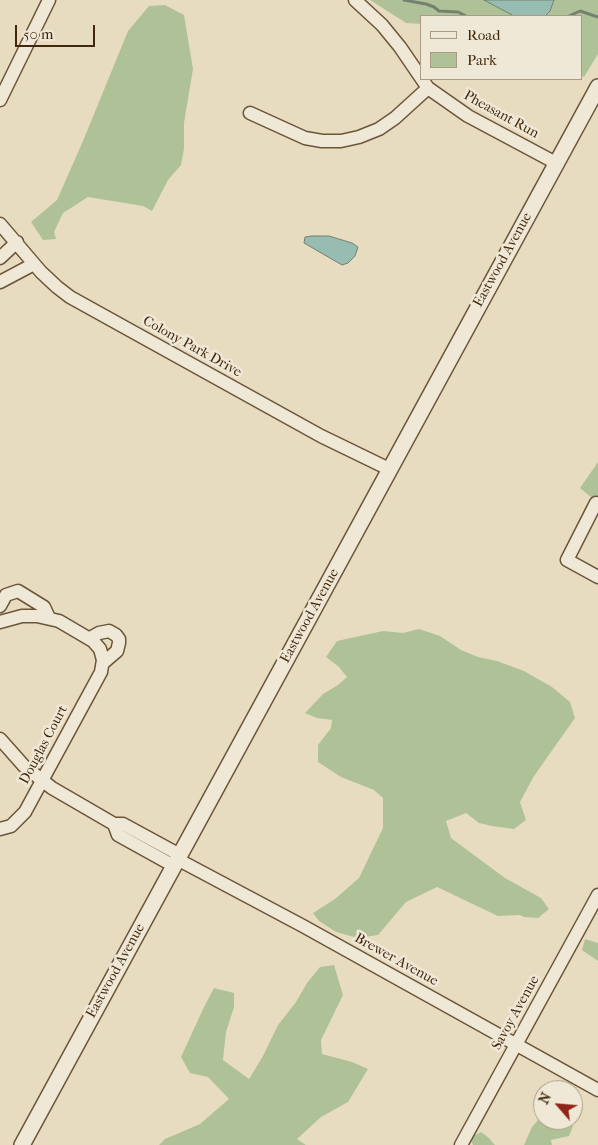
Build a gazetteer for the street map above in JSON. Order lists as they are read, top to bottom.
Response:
{
  "streets": {
    "street": [
      "Pheasant Run",
      "Eastwood Avenue",
      "Colony Park Drive",
      "Douglas Court",
      "Brewer Avenue",
      "Savoy Avenue"
    ]
  },
  "crossings": [
    ["Pheasant Run", "Eastwood Avenue"],
    ["Eastwood Avenue", "Colony Park Drive"],
    ["Eastwood Avenue", "Brewer Avenue"],
    ["Douglas Court", "Brewer Avenue"],
    ["Brewer Avenue", "Savoy Avenue"]
  ],
  "legend": ["Road", "Park"],
  "scale_bar": "50 m",
  "north": "top left"
}
